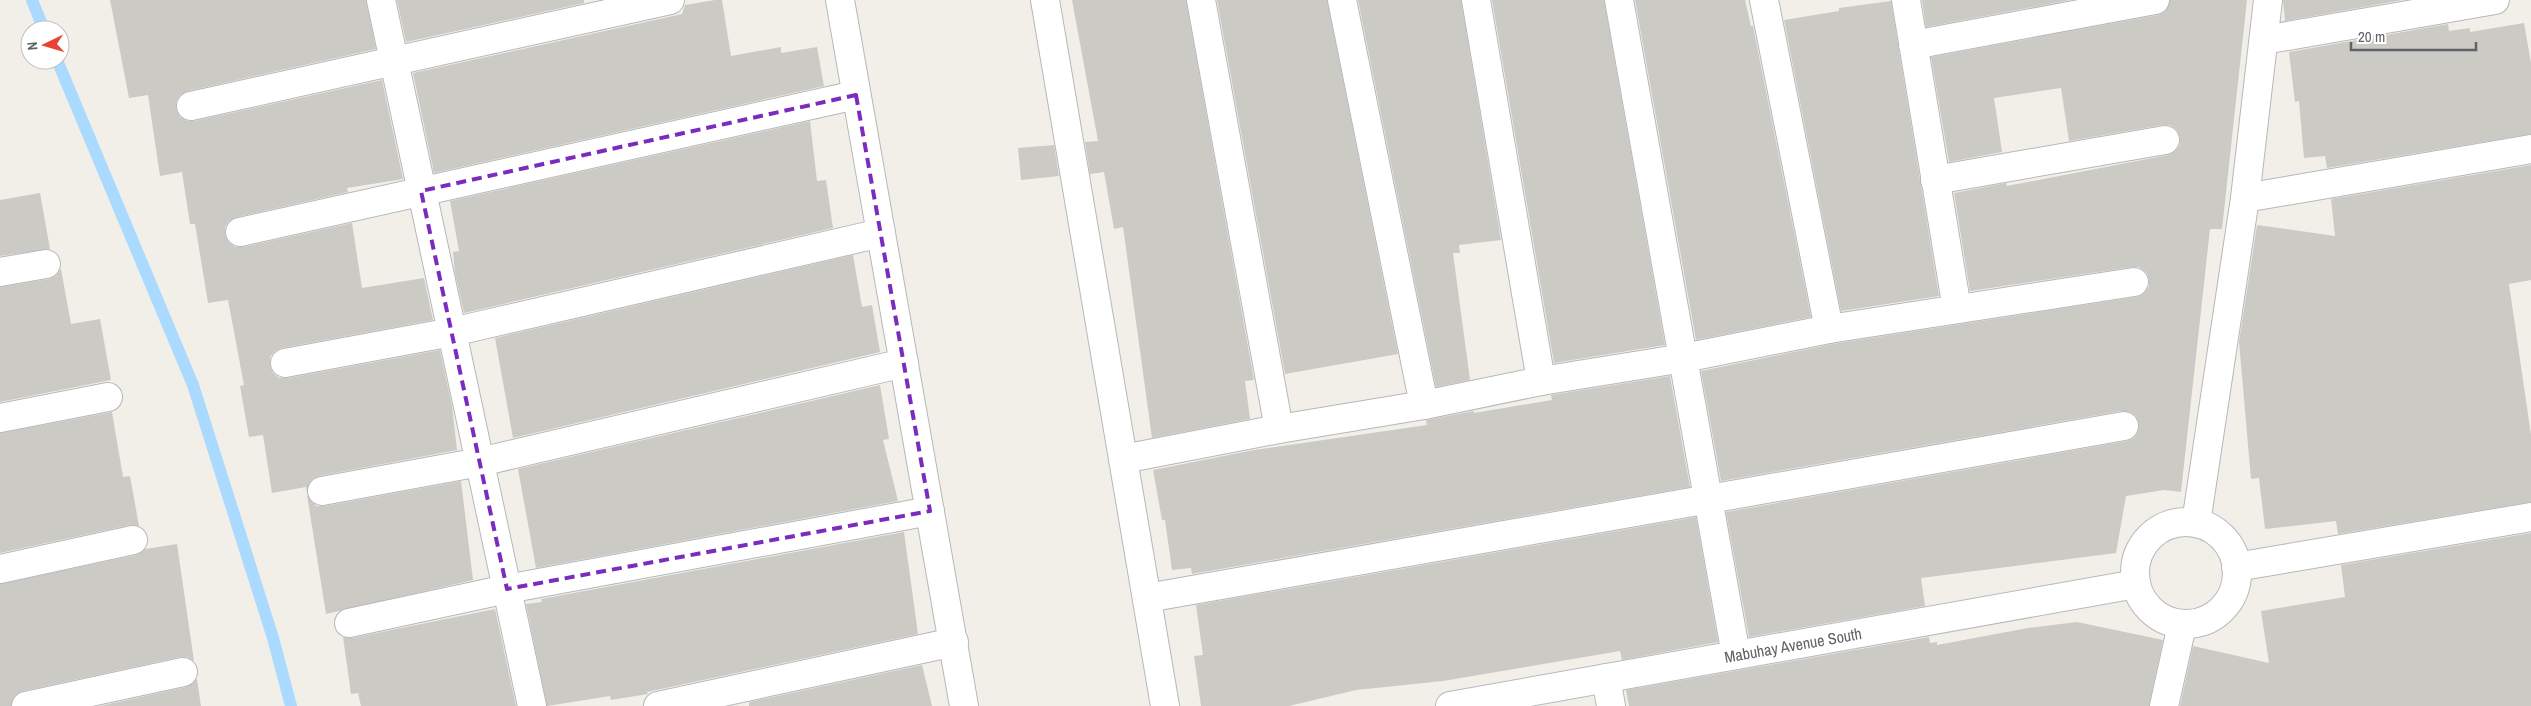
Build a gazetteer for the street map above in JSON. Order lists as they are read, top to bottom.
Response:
{
  "streets": {
    "street": ["Mabuhay Avenue South"]
  },
  "scale_bar": "20 m",
  "north": "left"
}
